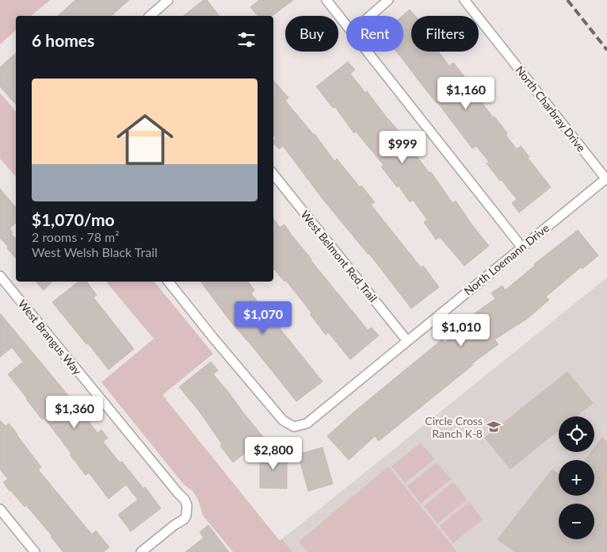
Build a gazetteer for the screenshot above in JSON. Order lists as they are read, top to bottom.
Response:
{
  "streets": {
    "street": [
      "North Charbray Drive",
      "West Belmont Red Trail",
      "North Loemann Drive",
      "West Brangus Way"
    ]
  },
  "crossings": [
    ["North Charbray Drive", "North Loemann Drive"],
    ["West Belmont Red Trail", "North Loemann Drive"]
  ],
  "places": {
    "school or university": ["Circle Cross Ranch K-8"]
  },
  "page": {
    "chip": ["Buy", "Rent", "Filters"],
    "heading": "6 homes",
    "list": [
      {
        "name": "$1,070/mo",
        "note": "2 rooms · 78 m² · West Welsh Black Trail"
      }
    ],
    "price": [
      "$1,160",
      "$999",
      "$1,070",
      "$1,010",
      "$1,360",
      "$2,800"
    ],
    "map_buttons": ["+", "−"]
  }
}
